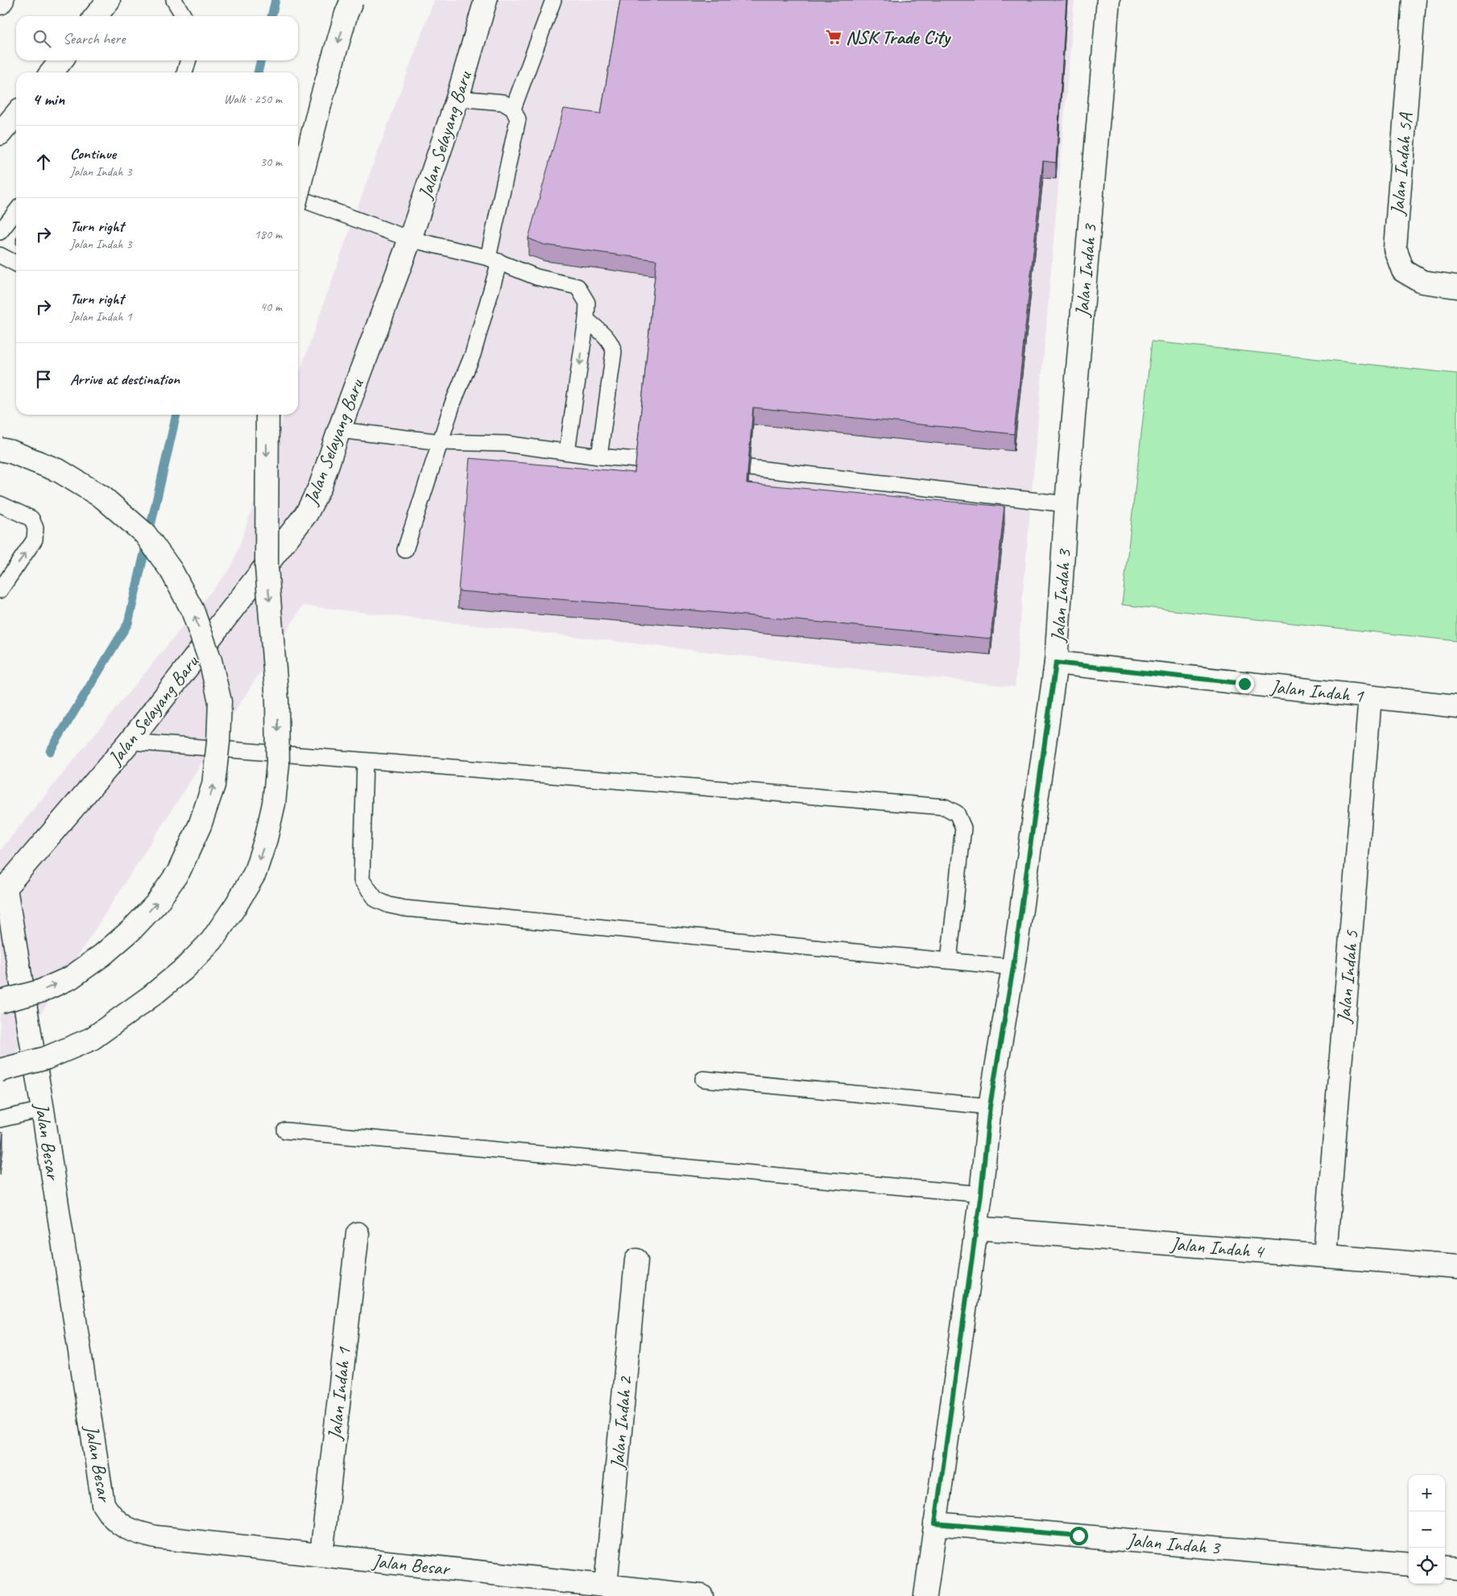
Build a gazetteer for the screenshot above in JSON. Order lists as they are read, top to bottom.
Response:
{
  "streets": {
    "main road": [
      "Jalan Selayang Baru",
      "Jalan Indah 5A",
      "Jalan Indah 3",
      "Jalan Indah 1",
      "Jalan Indah 5",
      "Jalan Besar",
      "Jalan Indah 4",
      "Jalan Indah 2"
    ]
  },
  "crossings": [
    ["Jalan Selayang Baru", "Jalan Besar"],
    ["Jalan Indah 3", "Jalan Indah 1"],
    ["Jalan Indah 3", "Jalan Indah 4"],
    ["Jalan Indah 1", "Jalan Indah 5"],
    ["Jalan Indah 1", "Jalan Besar"],
    ["Jalan Indah 5", "Jalan Indah 4"],
    ["Jalan Besar", "Jalan Indah 2"]
  ],
  "places": {
    "supermarket": ["NSK Trade City"]
  },
  "page": {
    "search": "Search here",
    "heading": ["4 min", "Walk · 250 m"],
    "list": [
      ["Continue", "Jalan Indah 3", "30 m"],
      ["Turn right", "Jalan Indah 3", "180 m"],
      ["Turn right", "Jalan Indah 1", "40 m"],
      "Arrive at destination"
    ],
    "map_buttons": ["+", "−"]
  }
}
